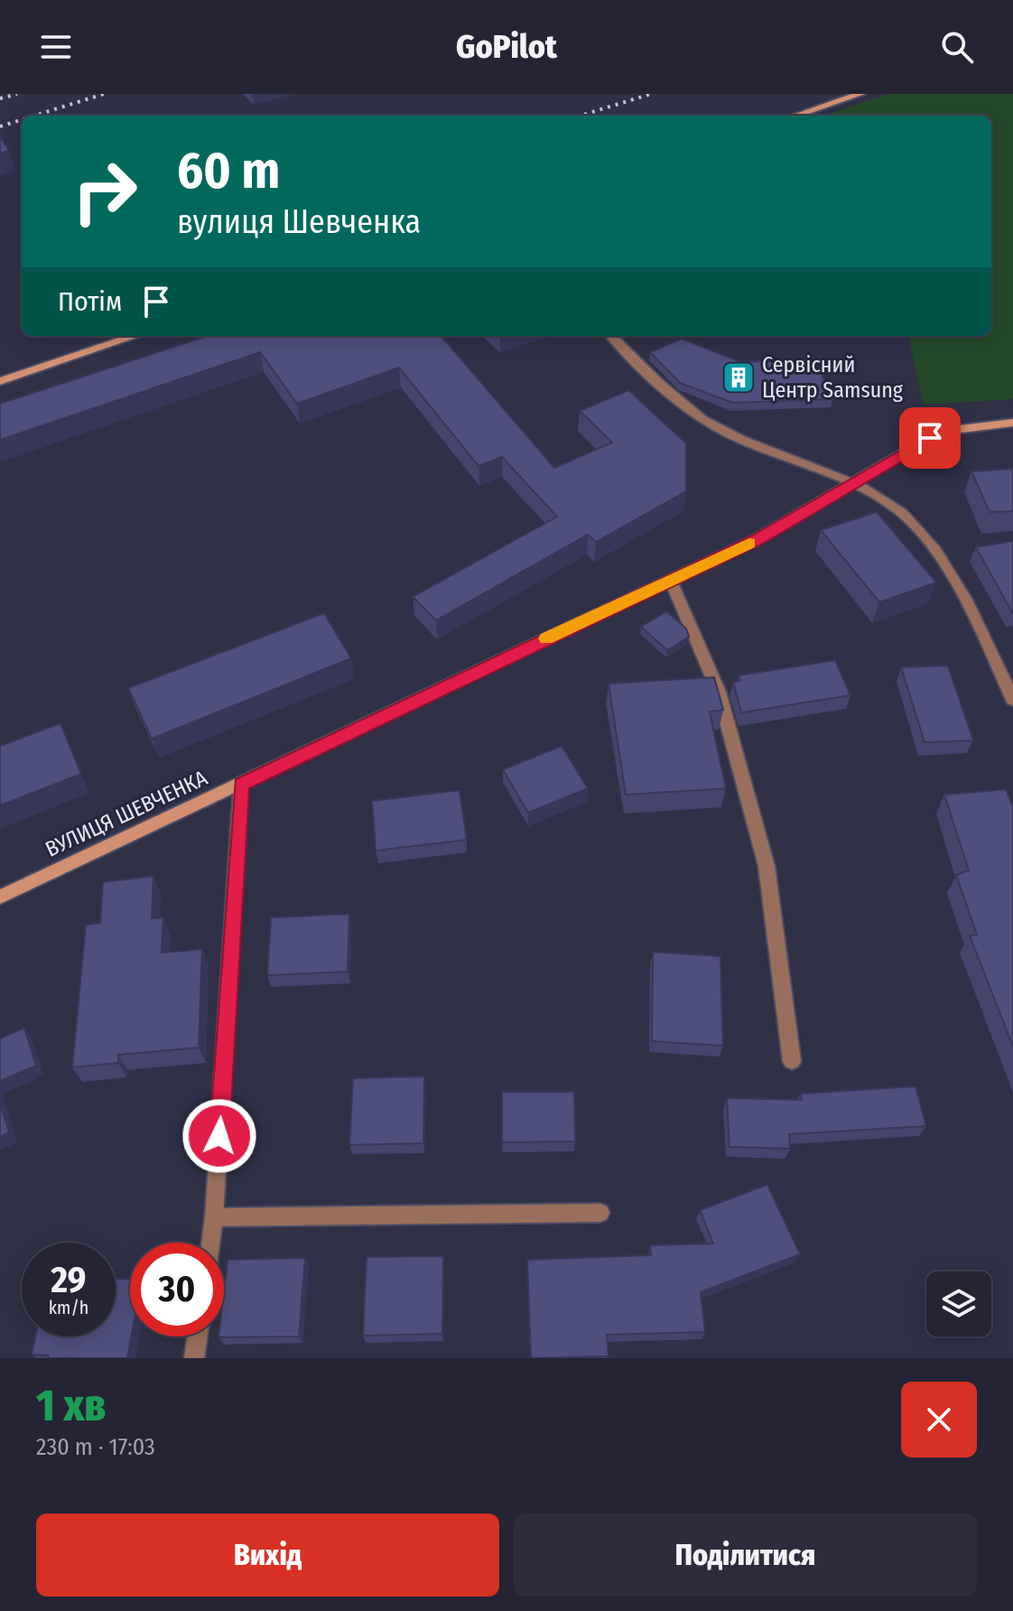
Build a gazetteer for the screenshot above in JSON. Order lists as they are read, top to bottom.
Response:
{
  "streets": {
    "street": ["ВУЛИЦЯ ШЕВЧЕНКА"]
  },
  "places": {
    "building": ["Сервісний Центр Samsung"]
  },
  "page": {
    "header": "GoPilot",
    "turn": ["60 m", "вулиця Шевченка"],
    "then": "Потім",
    "speed": "29 km/h",
    "limit": "30",
    "heading": ["1 хв", "230 m · 17:03"],
    "buttons": ["Вихід", "Поділитися"]
  }
}
